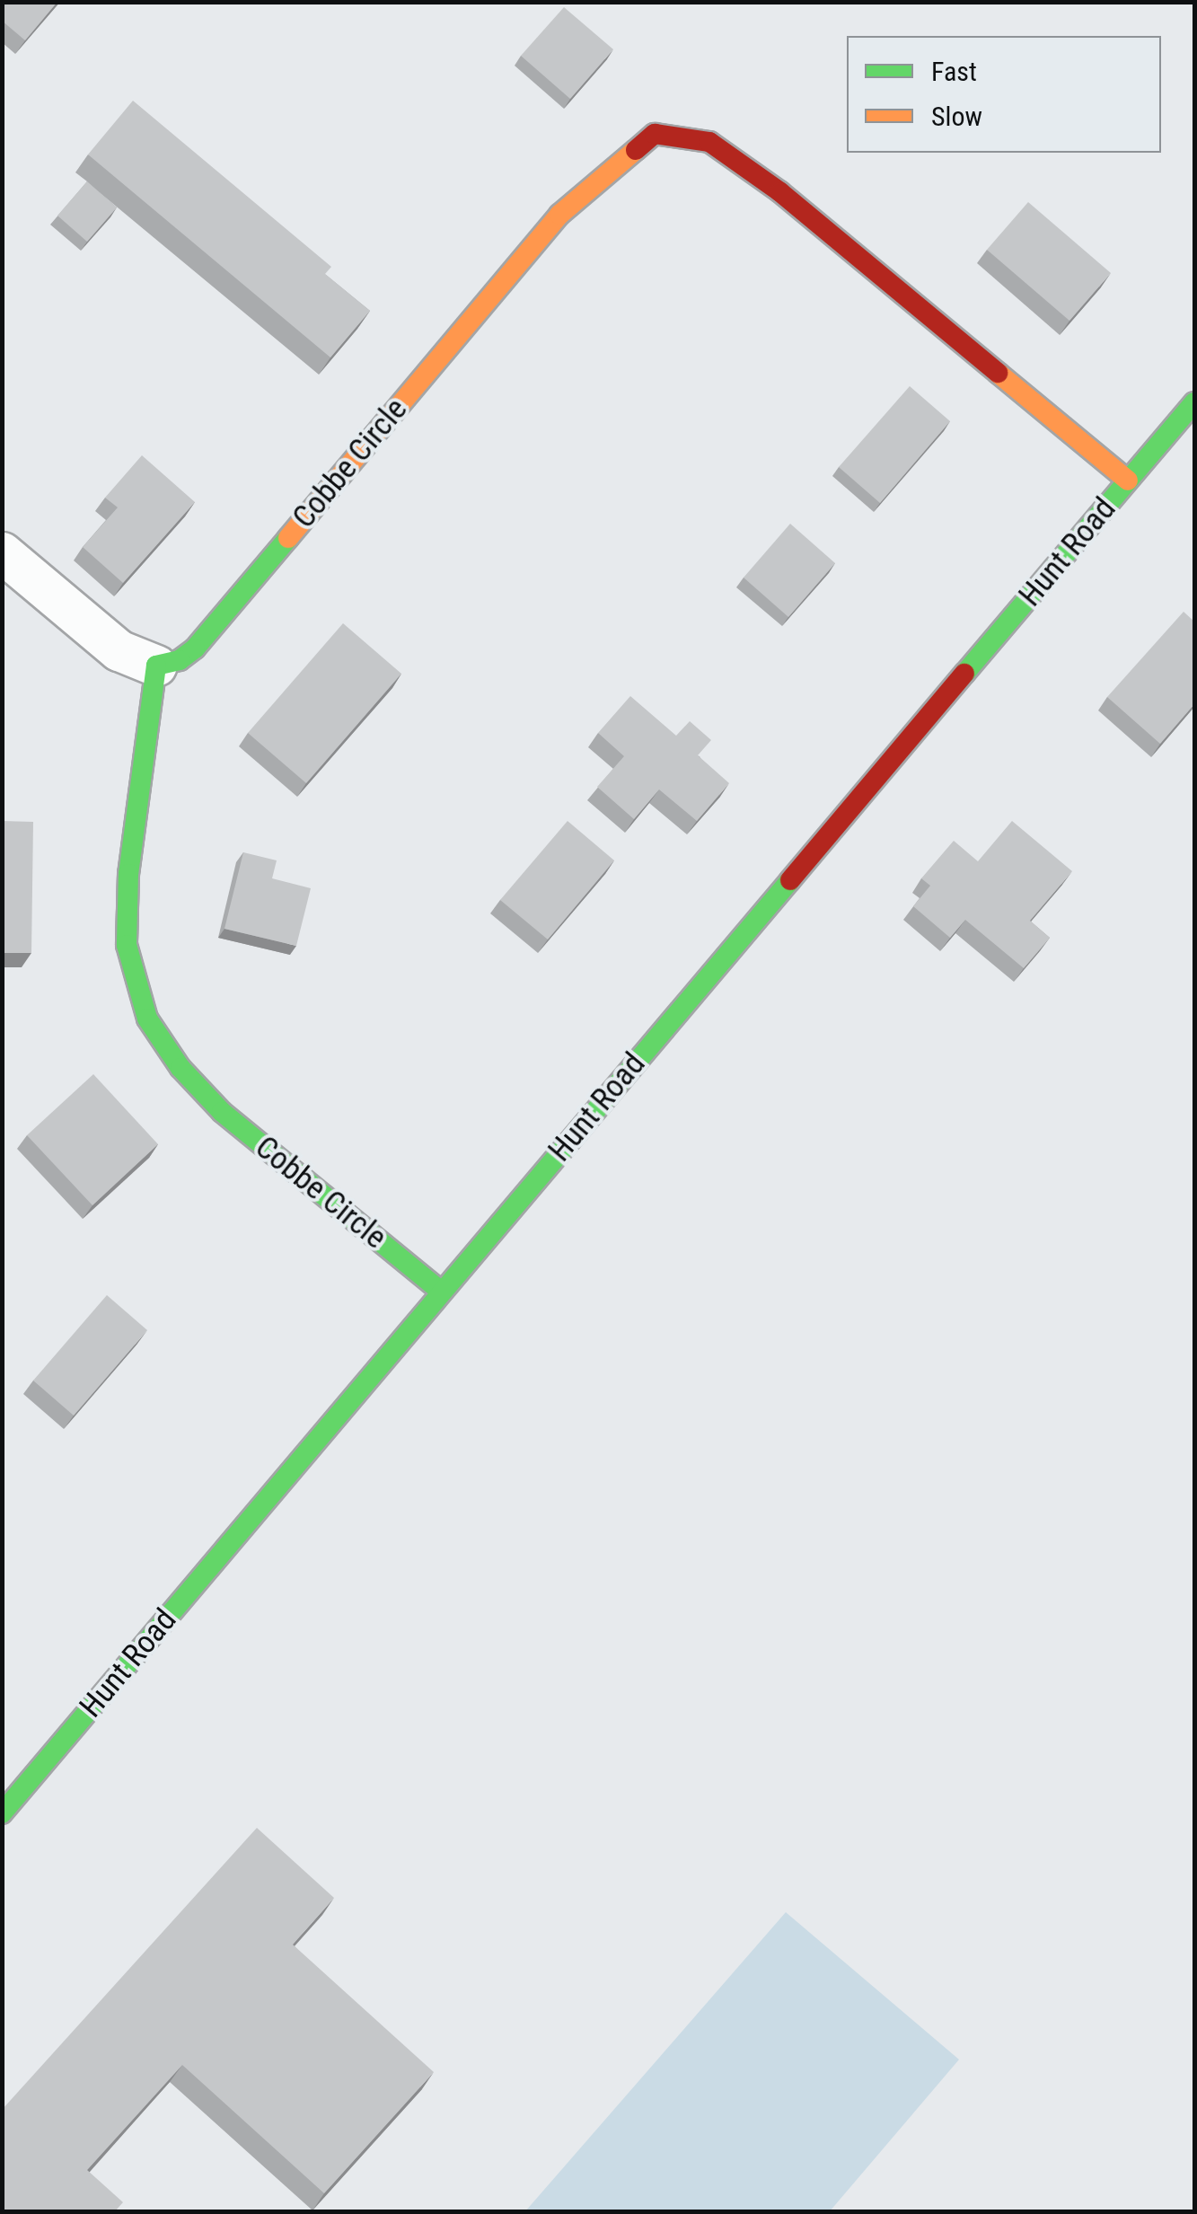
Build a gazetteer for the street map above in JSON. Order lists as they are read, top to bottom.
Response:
{
  "streets": {
    "street": ["Cobbe Circle", "Hunt Road"]
  },
  "crossings": [
    ["Cobbe Circle", "Hunt Road"]
  ],
  "legend": ["Fast", "Slow"]
}
